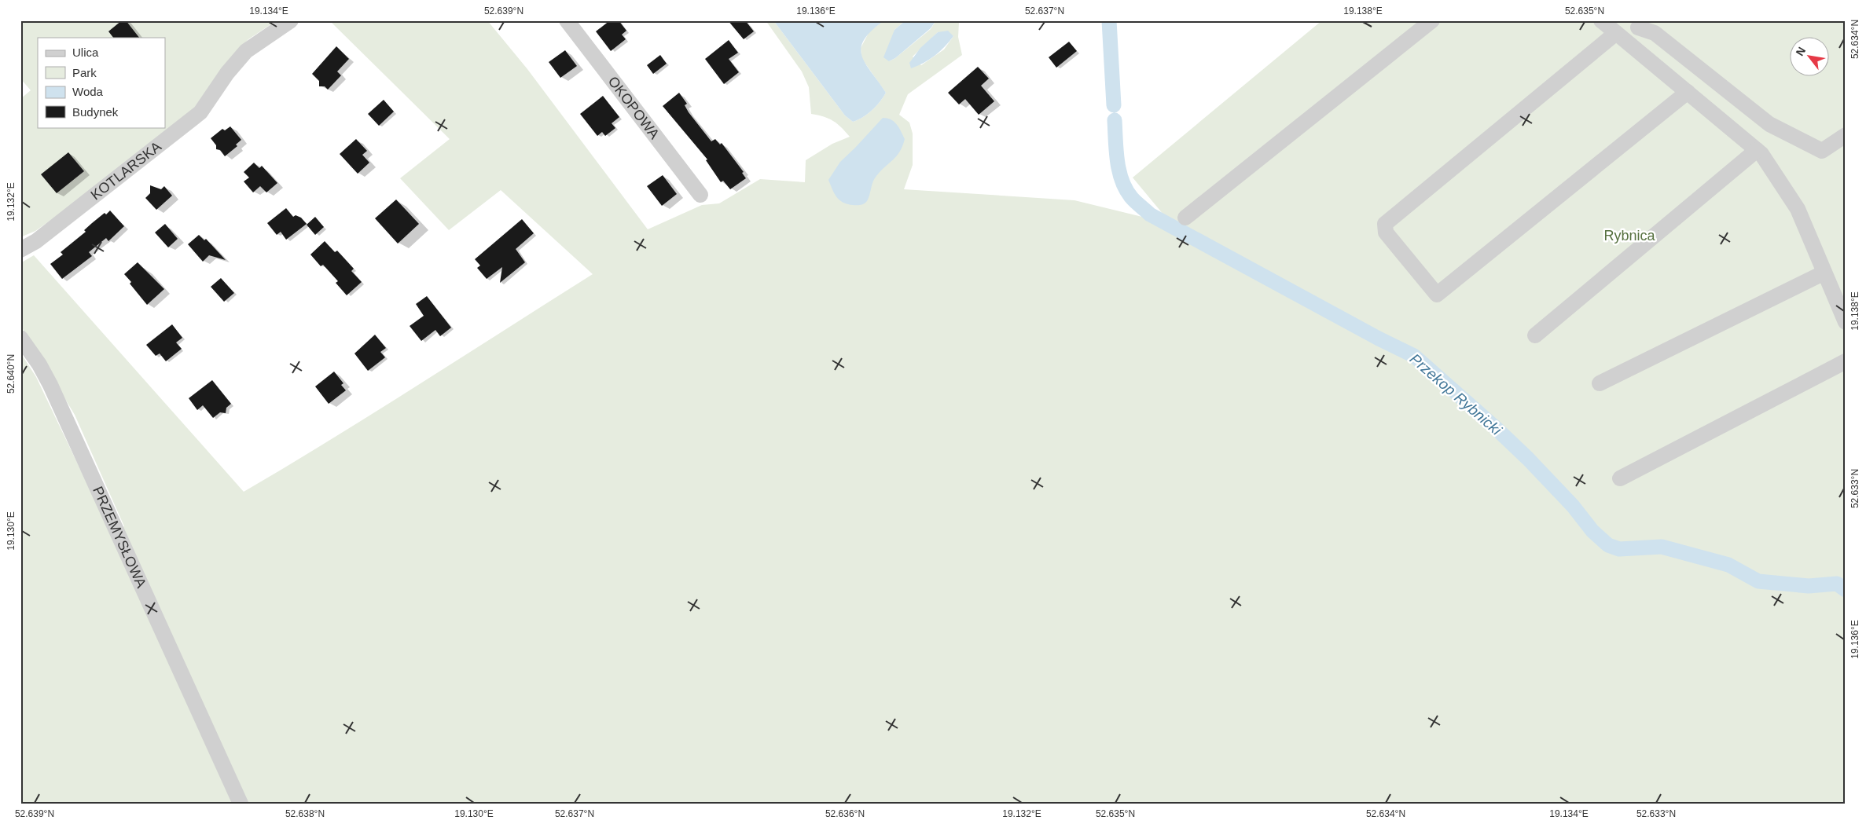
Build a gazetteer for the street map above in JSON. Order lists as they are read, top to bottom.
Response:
{
  "streets": {
    "street": ["OKOPOWA", "KOTLARSKA", "PRZEMYSŁOWA"]
  },
  "water": ["Przekop Rybnicki"],
  "parks": ["Rybnica"],
  "legend": [
    "Ulica",
    "Park",
    "Woda",
    "Budynek"
  ],
  "north": "top left",
  "coordinates": [
    "19.134°E",
    "52.639°N",
    "19.136°E",
    "52.637°N",
    "19.138°E",
    "52.635°N",
    "52.634°N",
    "19.132°E",
    "52.640°N",
    "52.633°N",
    "19.130°E",
    "52.638°N",
    "52.636°N"
  ]
}
